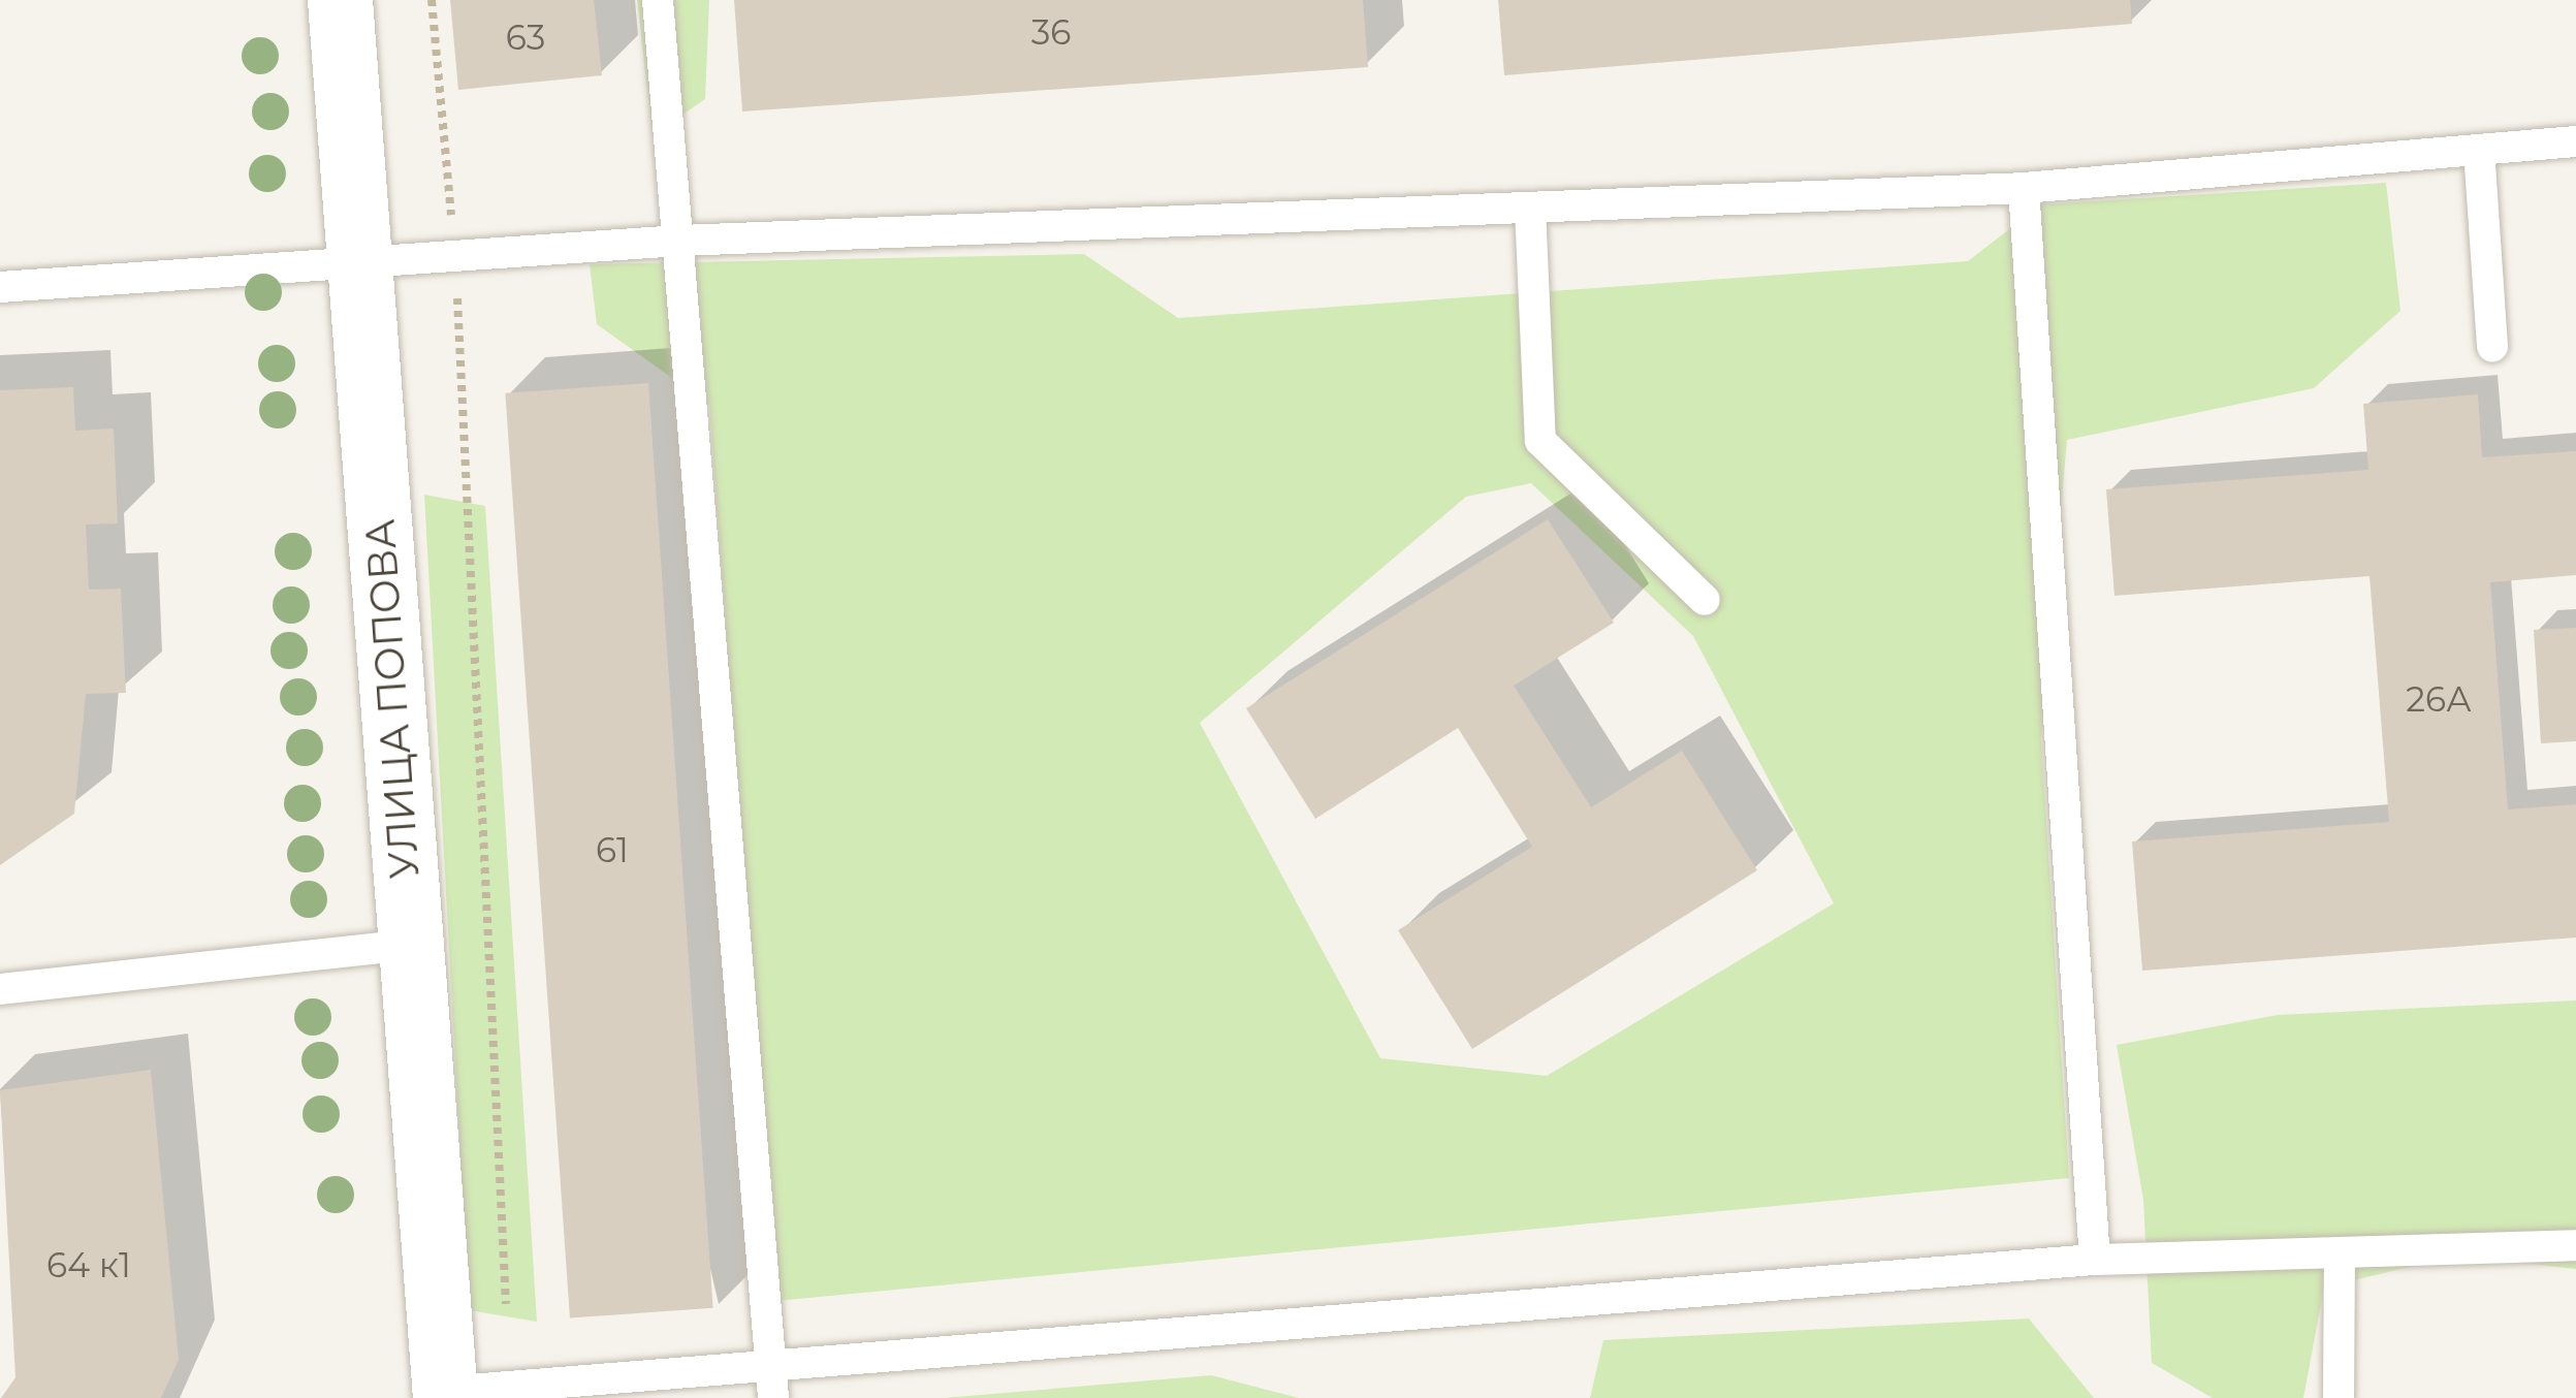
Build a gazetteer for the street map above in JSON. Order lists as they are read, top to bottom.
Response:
{
  "streets": {
    "street": ["УЛИЦА ПОПОВА"]
  },
  "house_numbers": [
    "36",
    "63",
    "26А",
    "61",
    "64 к1"
  ]
}
